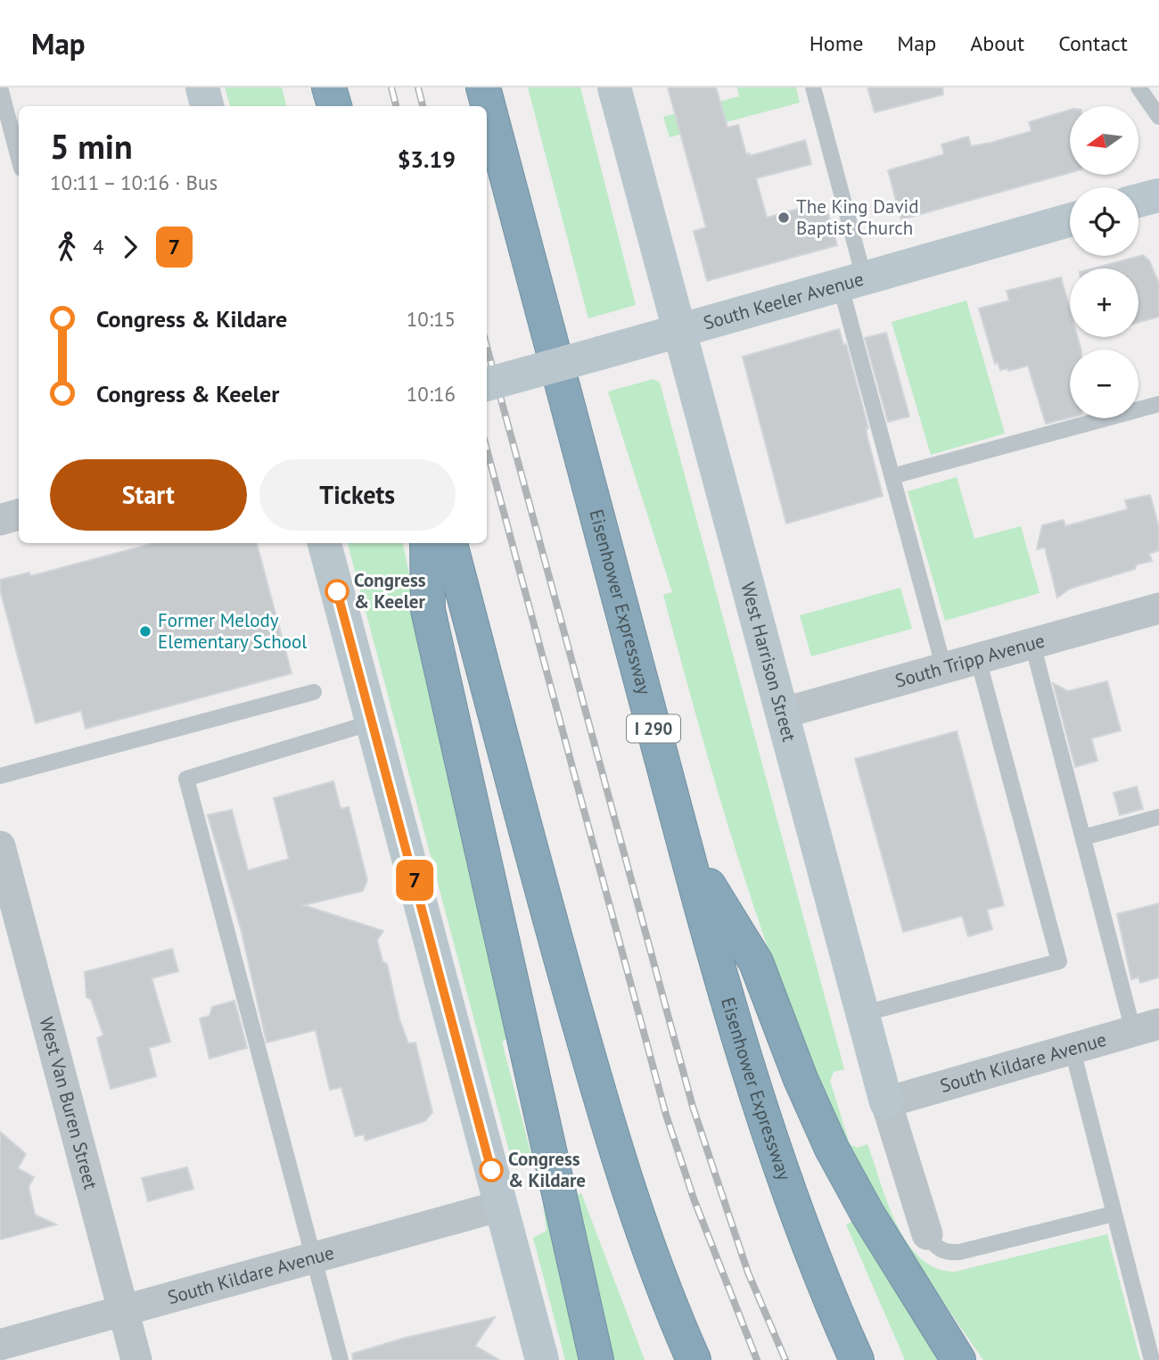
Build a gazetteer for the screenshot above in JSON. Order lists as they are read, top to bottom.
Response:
{
  "streets": {
    "highway": ["Eisenhower Expressway", "I 290"],
    "street": [
      "South Keeler Avenue",
      "South Tripp Avenue",
      "West Harrison Street",
      "South Kildare Avenue",
      "West Van Buren Street"
    ]
  },
  "crossings": [
    ["South Keeler Avenue", "West Harrison Street"],
    ["South Tripp Avenue", "West Harrison Street"],
    ["West Harrison Street", "South Kildare Avenue"],
    ["South Kildare Avenue", "West Van Buren Street"]
  ],
  "places": [
    "The King David Baptist Church",
    "Congress & Keeler",
    "Former Melody Elementary School",
    "Congress & Kildare"
  ],
  "lines": ["bus line 7"],
  "north": "left",
  "page": {
    "header": "Map",
    "nav": [
      "Home",
      "Map",
      "About",
      "Contact"
    ],
    "on_map": "7",
    "map_buttons": ["+", "−"],
    "heading": ["5 min", "10:11 – 10:16 · Bus", "$3.19"],
    "legs": ["4", "7"],
    "list": [
      {
        "name": "Congress & Kildare",
        "value": "10:15"
      },
      {
        "name": "Congress & Keeler",
        "value": "10:16"
      }
    ],
    "buttons": ["Start", "Tickets"]
  }
}
